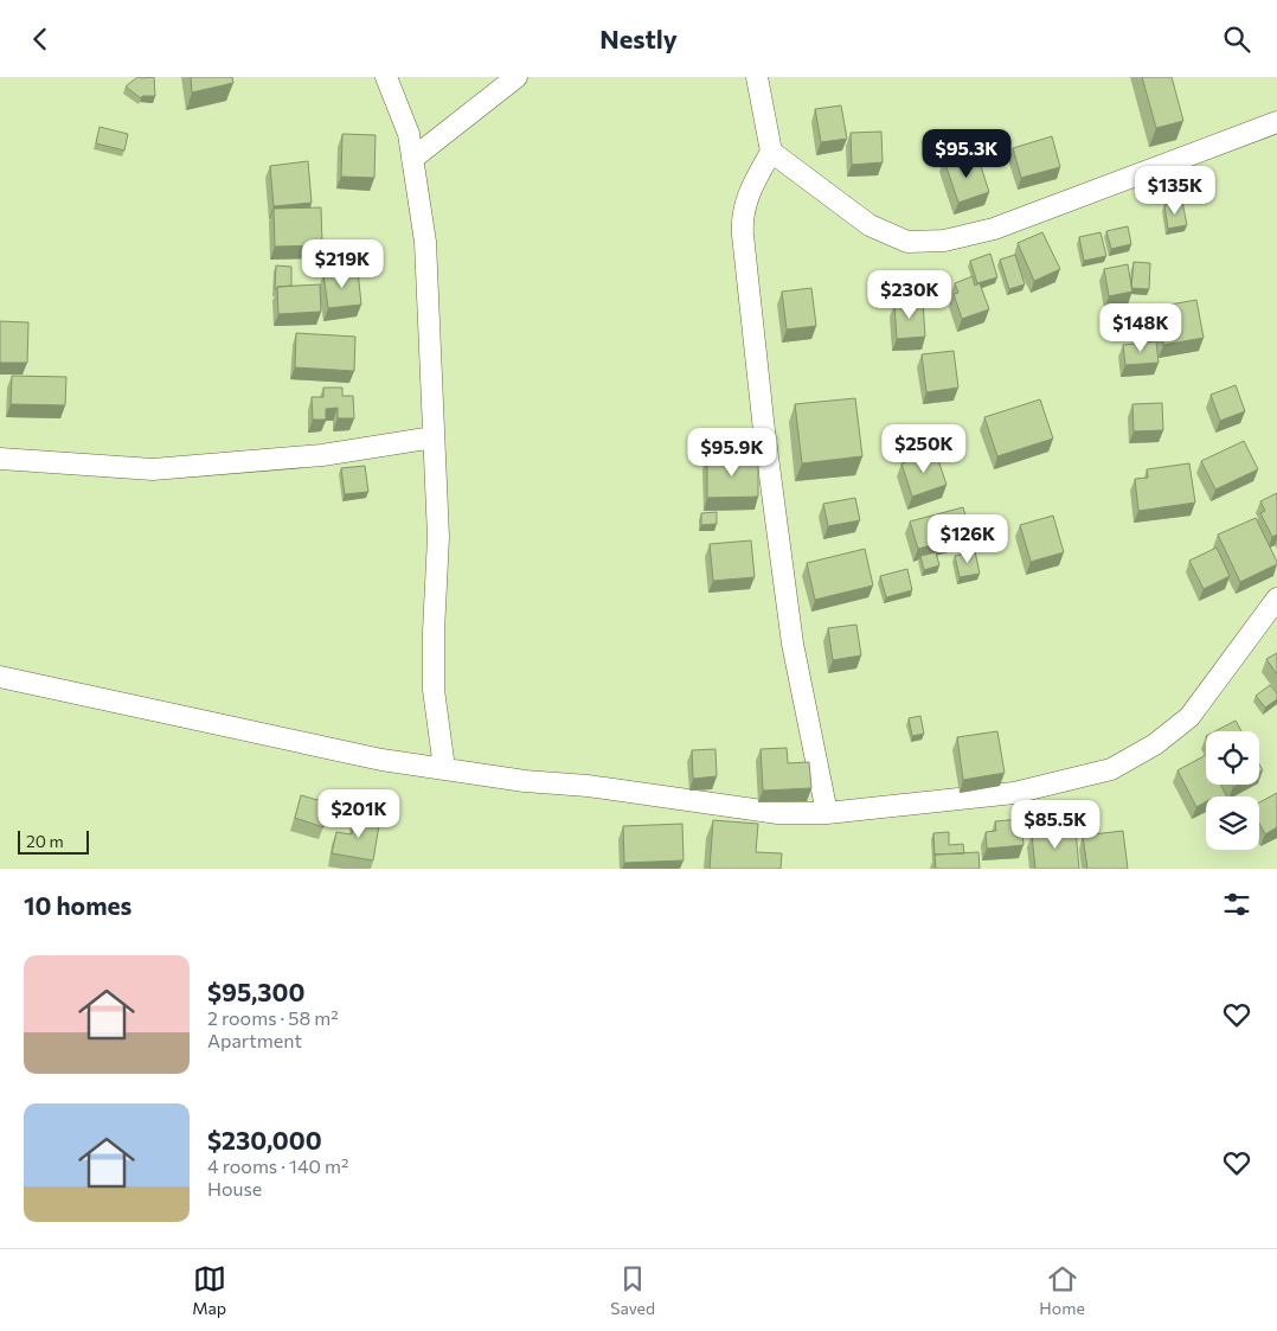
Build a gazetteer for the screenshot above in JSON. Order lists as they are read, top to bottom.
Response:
{
  "scale_bar": "20 m",
  "page": {
    "header": "Nestly",
    "price": [
      "$95.3K",
      "$135K",
      "$219K",
      "$230K",
      "$148K",
      "$250K",
      "$95.9K",
      "$126K",
      "$201K",
      "$85.5K"
    ],
    "scale": "20 m",
    "heading": "10 homes",
    "list": [
      {
        "name": "$95,300",
        "note": "2 rooms · 58 m² · Apartment"
      },
      {
        "name": "$230,000",
        "note": "4 rooms · 140 m² · House"
      }
    ],
    "tabs": ["Map", "Saved", "Home"]
  }
}
